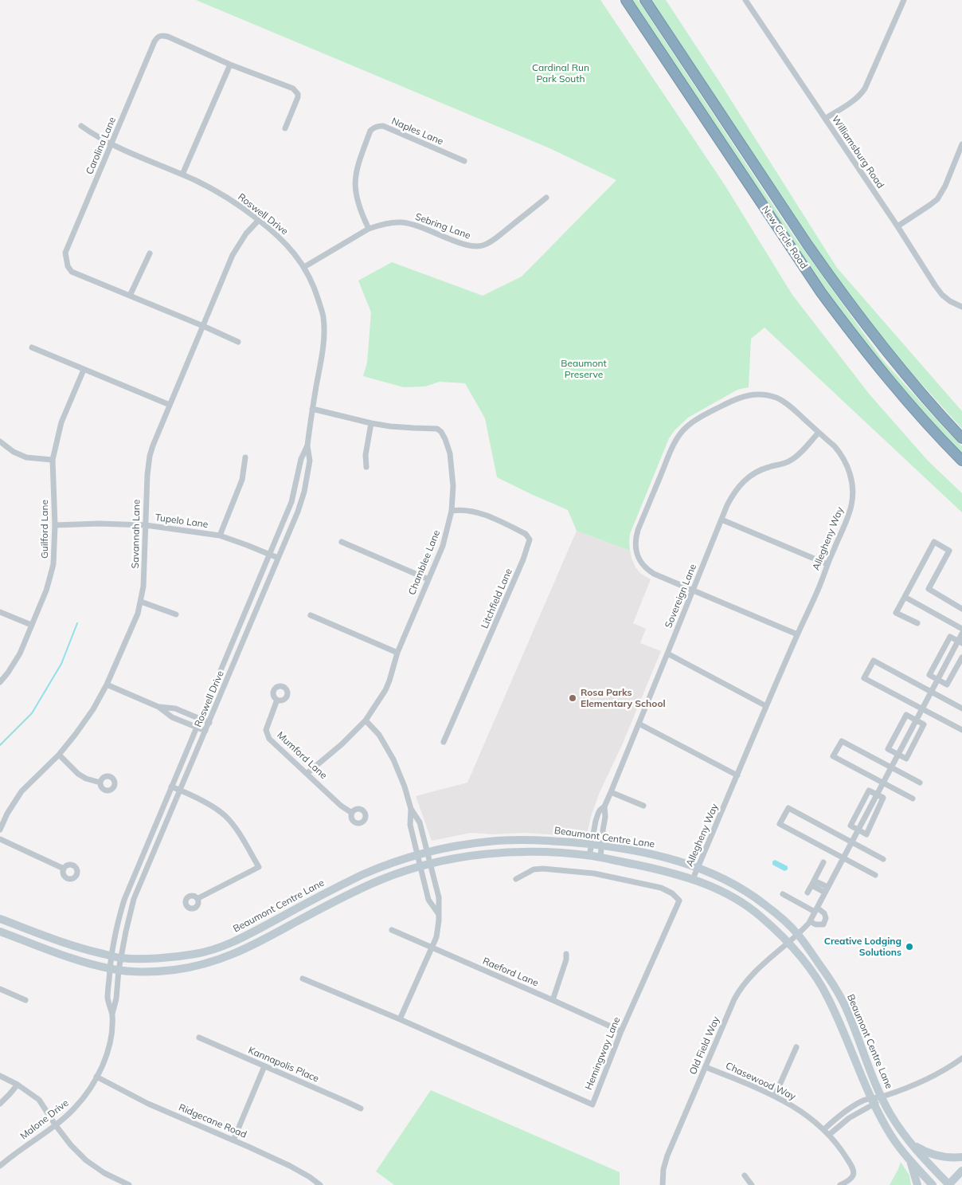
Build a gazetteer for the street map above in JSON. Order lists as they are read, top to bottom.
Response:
{
  "streets": {
    "highway": ["New Circle Road"],
    "street": [
      "Naples Lane",
      "Carolina Lane",
      "Williamsburg Road",
      "Roswell Drive",
      "Sebring Lane",
      "Tupelo Lane",
      "Guilford Lane",
      "Savannah Lane",
      "Allegheny Way",
      "Chamblee Lane",
      "Sovereign Lane",
      "Litchfield Lane",
      "Mumford Lane",
      "Beaumont Centre Lane",
      "Raeford Lane",
      "Old Field Way",
      "Hemingway Lane",
      "Kannapolis Place",
      "Chasewood Way",
      "Malone Drive",
      "Ridgecane Road"
    ]
  },
  "crossings": [
    ["Naples Lane", "Sebring Lane"],
    ["Carolina Lane", "Roswell Drive"],
    ["Carolina Lane", "Savannah Lane"],
    ["Roswell Drive", "Sebring Lane"],
    ["Roswell Drive", "Tupelo Lane"],
    ["Roswell Drive", "Savannah Lane"],
    ["Roswell Drive", "Chamblee Lane"],
    ["Roswell Drive", "Beaumont Centre Lane"],
    ["Roswell Drive", "Malone Drive"],
    ["Tupelo Lane", "Guilford Lane"],
    ["Tupelo Lane", "Savannah Lane"],
    ["Allegheny Way", "Sovereign Lane"],
    ["Allegheny Way", "Beaumont Centre Lane"],
    ["Chamblee Lane", "Litchfield Lane"],
    ["Chamblee Lane", "Mumford Lane"],
    ["Sovereign Lane", "Beaumont Centre Lane"],
    ["Beaumont Centre Lane", "Old Field Way"],
    ["Beaumont Centre Lane", "Malone Drive"],
    ["Raeford Lane", "Hemingway Lane"],
    ["Old Field Way", "Chasewood Way"],
    ["Malone Drive", "Ridgecane Road"]
  ],
  "parks": ["Cardinal Run Park South", "Beaumont Preserve"],
  "places": ["Rosa Parks Elementary School", "Creative Lodging Solutions"]
}
